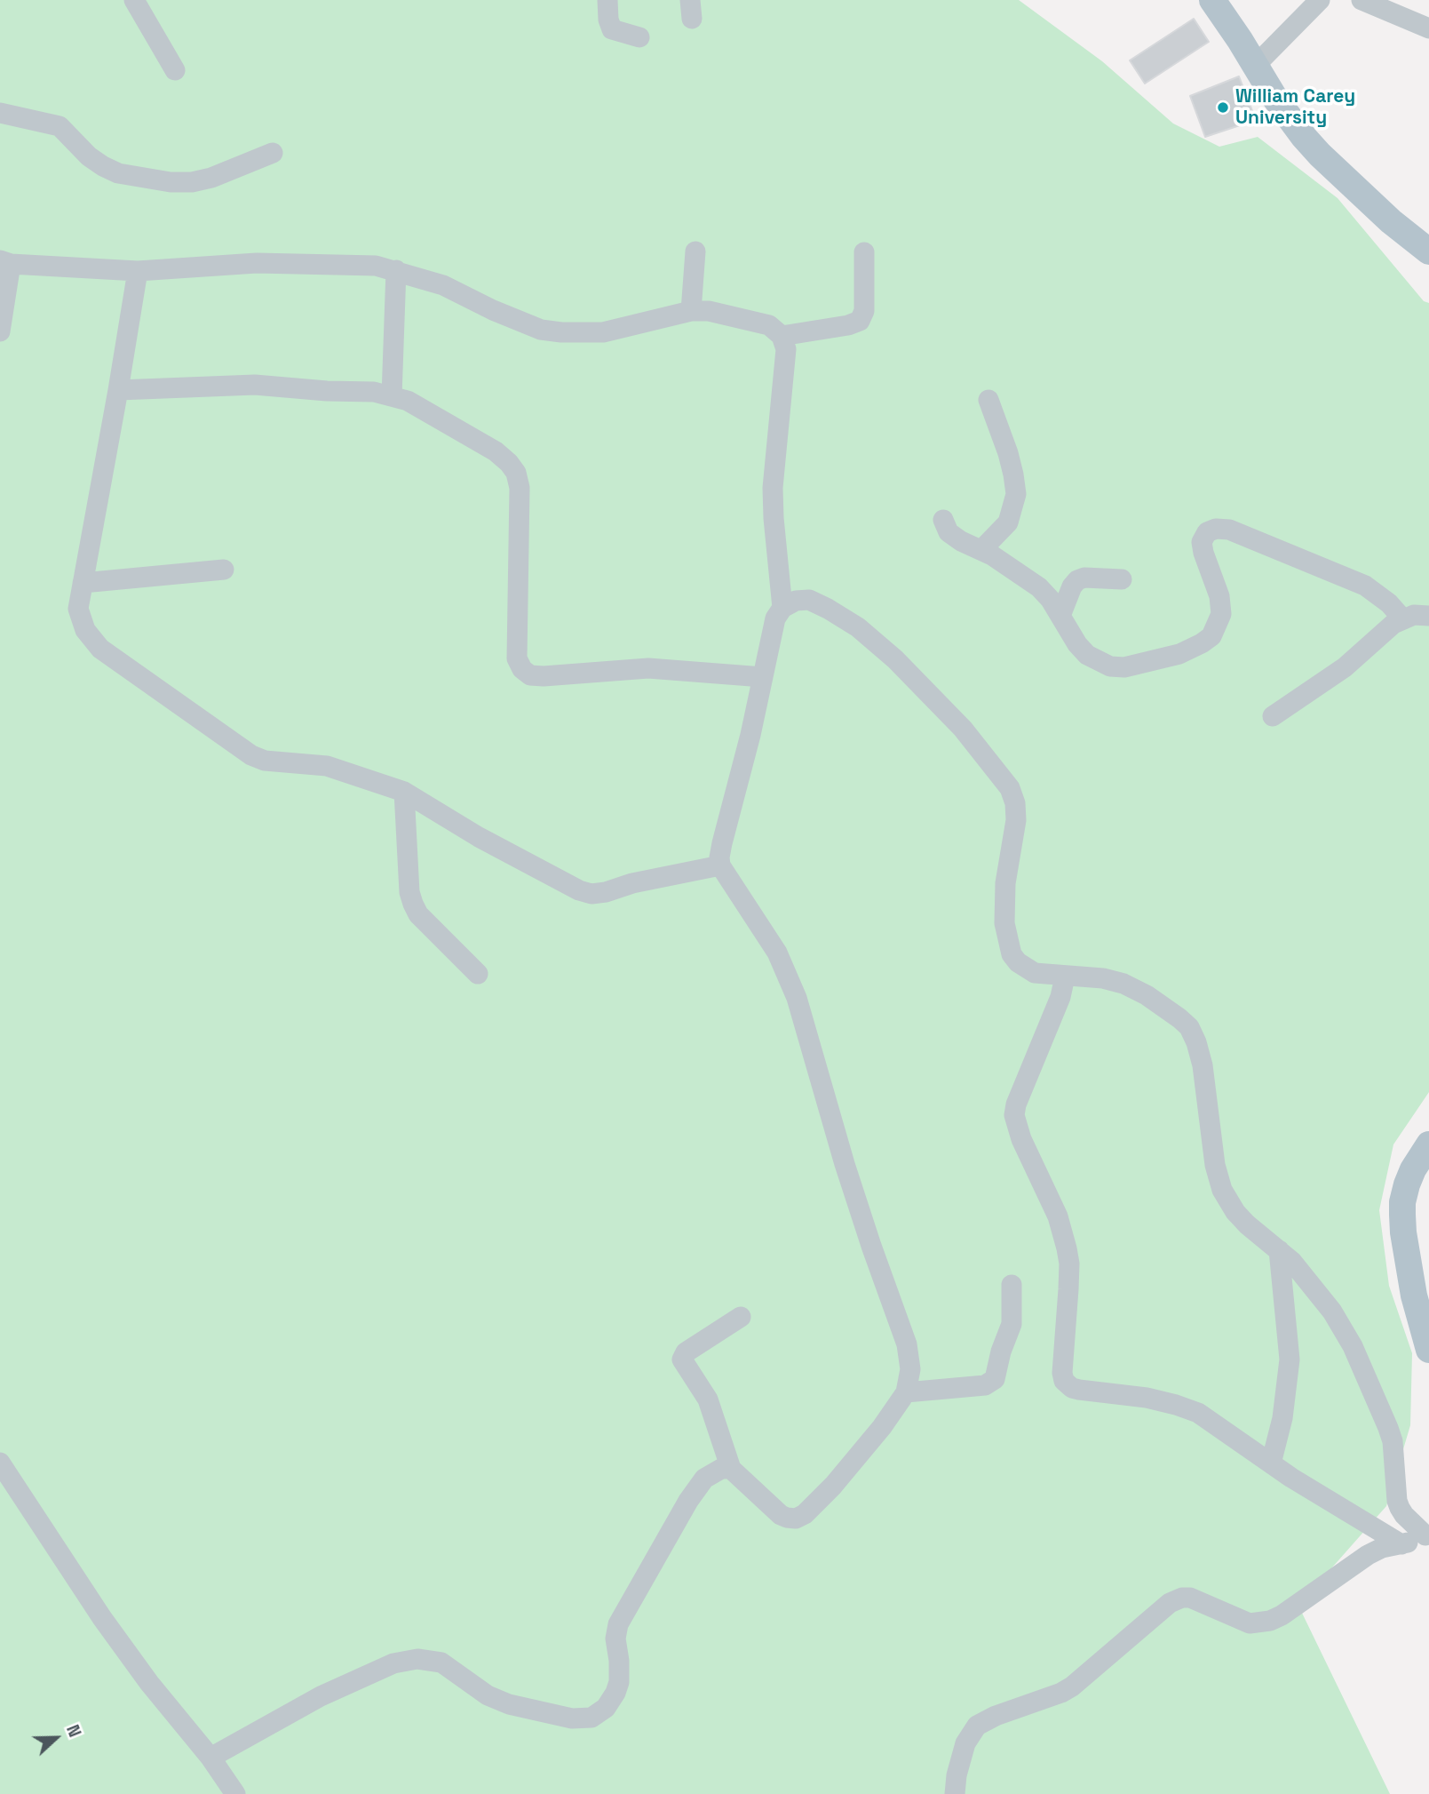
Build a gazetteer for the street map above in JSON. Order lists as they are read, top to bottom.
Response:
{
  "places": ["William Carey University"],
  "north": "right"
}
